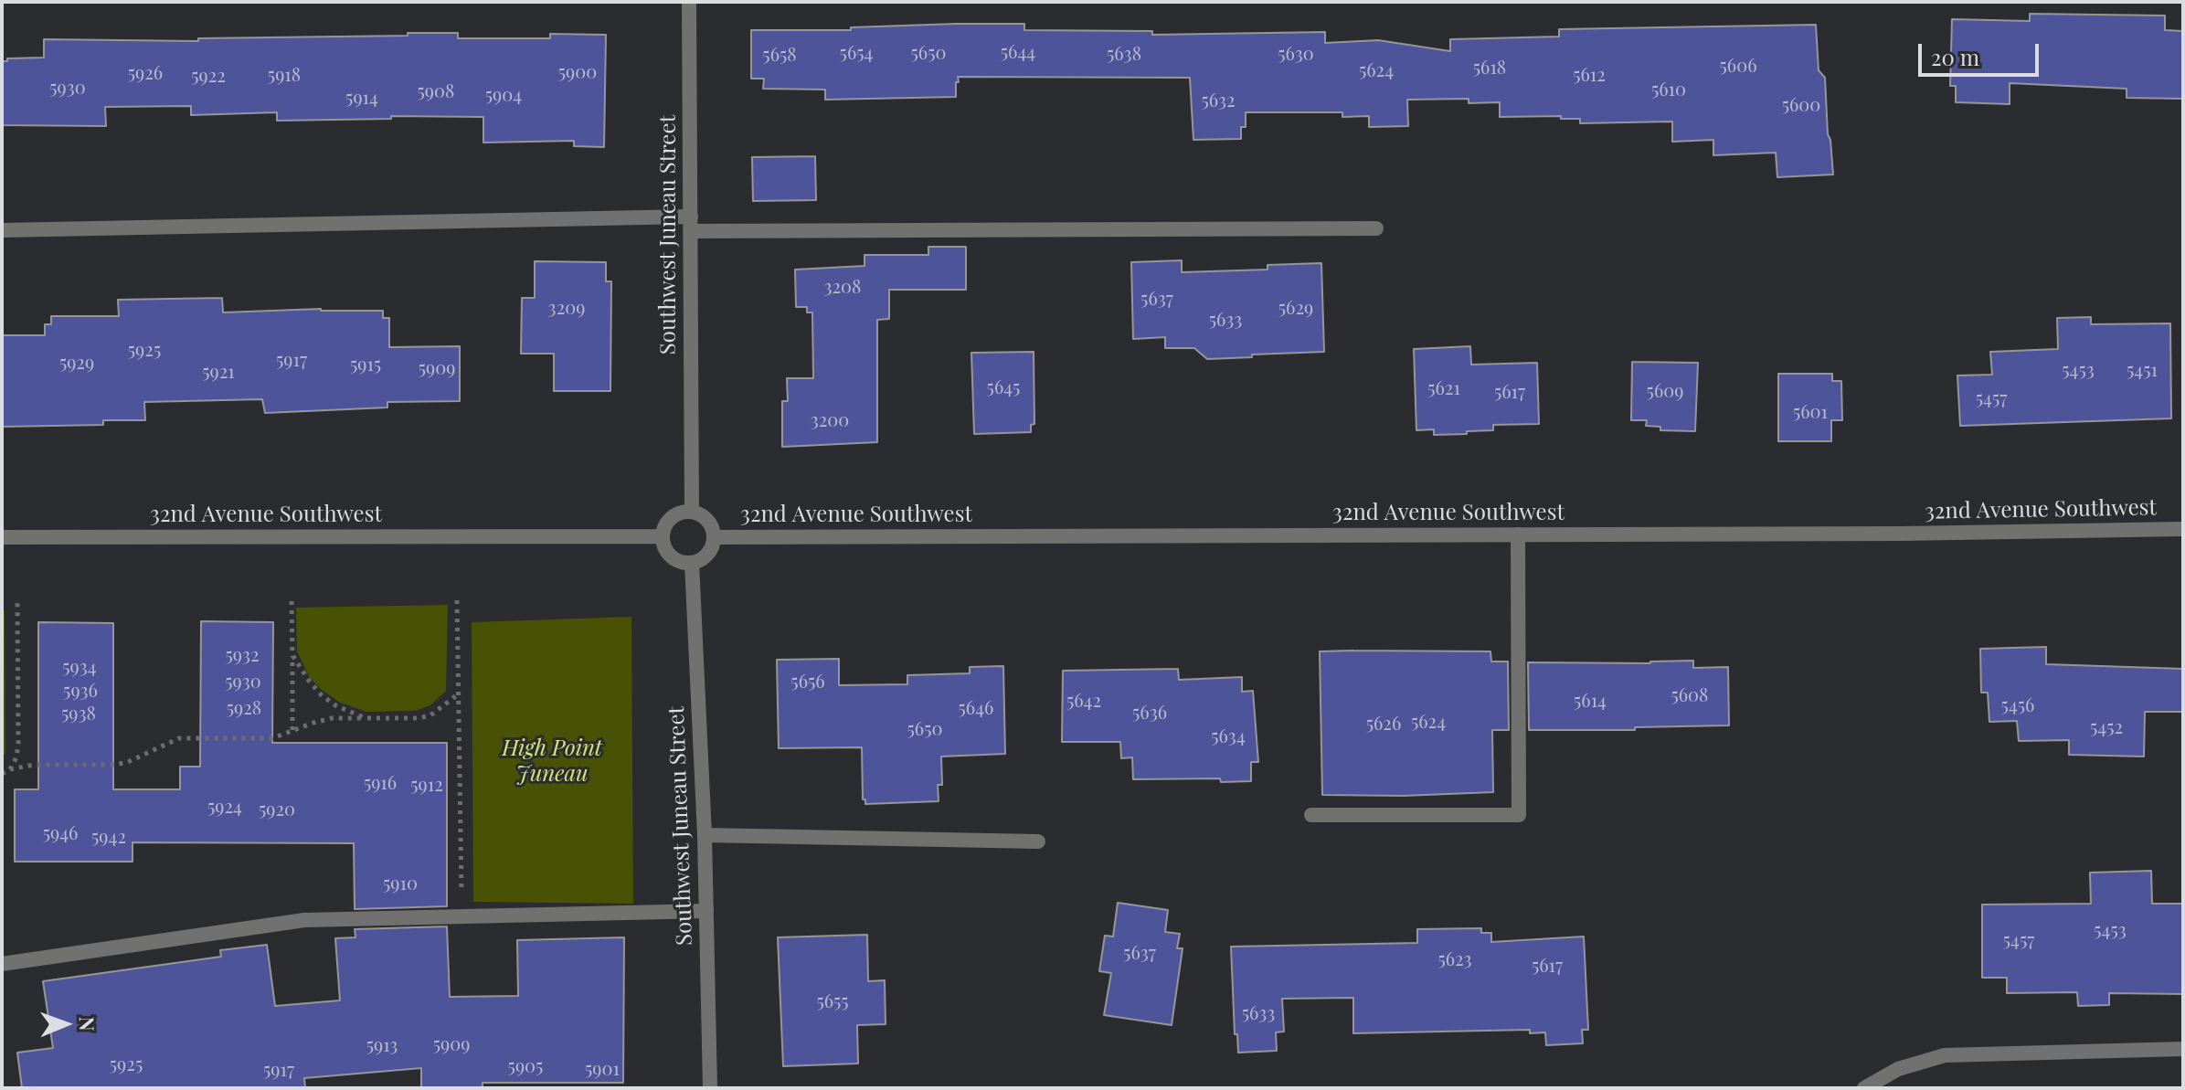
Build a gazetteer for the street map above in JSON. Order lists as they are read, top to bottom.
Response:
{
  "streets": {
    "street": ["Southwest Juneau Street", "32nd Avenue Southwest"]
  },
  "crossings": [
    ["Southwest Juneau Street", "32nd Avenue Southwest"]
  ],
  "parks": ["High Point Juneau"],
  "house_numbers": [
    "5644",
    "5654",
    "5650",
    "5638",
    "5630",
    "5658",
    "5606",
    "5618",
    "5624",
    "5900",
    "5926",
    "5918",
    "5612",
    "5922",
    "5930",
    "5610",
    "5908",
    "5904",
    "5914",
    "5632",
    "5600",
    "3208",
    "5637",
    "3209",
    "5629",
    "5633",
    "5925",
    "5917",
    "5929",
    "5915",
    "5909",
    "5453",
    "5451",
    "5921",
    "5645",
    "5621",
    "5609",
    "5617",
    "5457",
    "5601",
    "3200",
    "5932",
    "5934",
    "5930",
    "5656",
    "5936",
    "5608",
    "5642",
    "5614",
    "5456",
    "5928",
    "5646",
    "5636",
    "5938",
    "5624",
    "5626",
    "5452",
    "5650",
    "5634",
    "5916",
    "5912",
    "5924",
    "5920",
    "5946",
    "5942",
    "5910",
    "5453",
    "5457",
    "5637",
    "5623",
    "5617",
    "5655",
    "5633",
    "5909",
    "5913",
    "5925",
    "5905",
    "5901",
    "5917"
  ],
  "scale_bar": "20 m",
  "north": "right"
}
